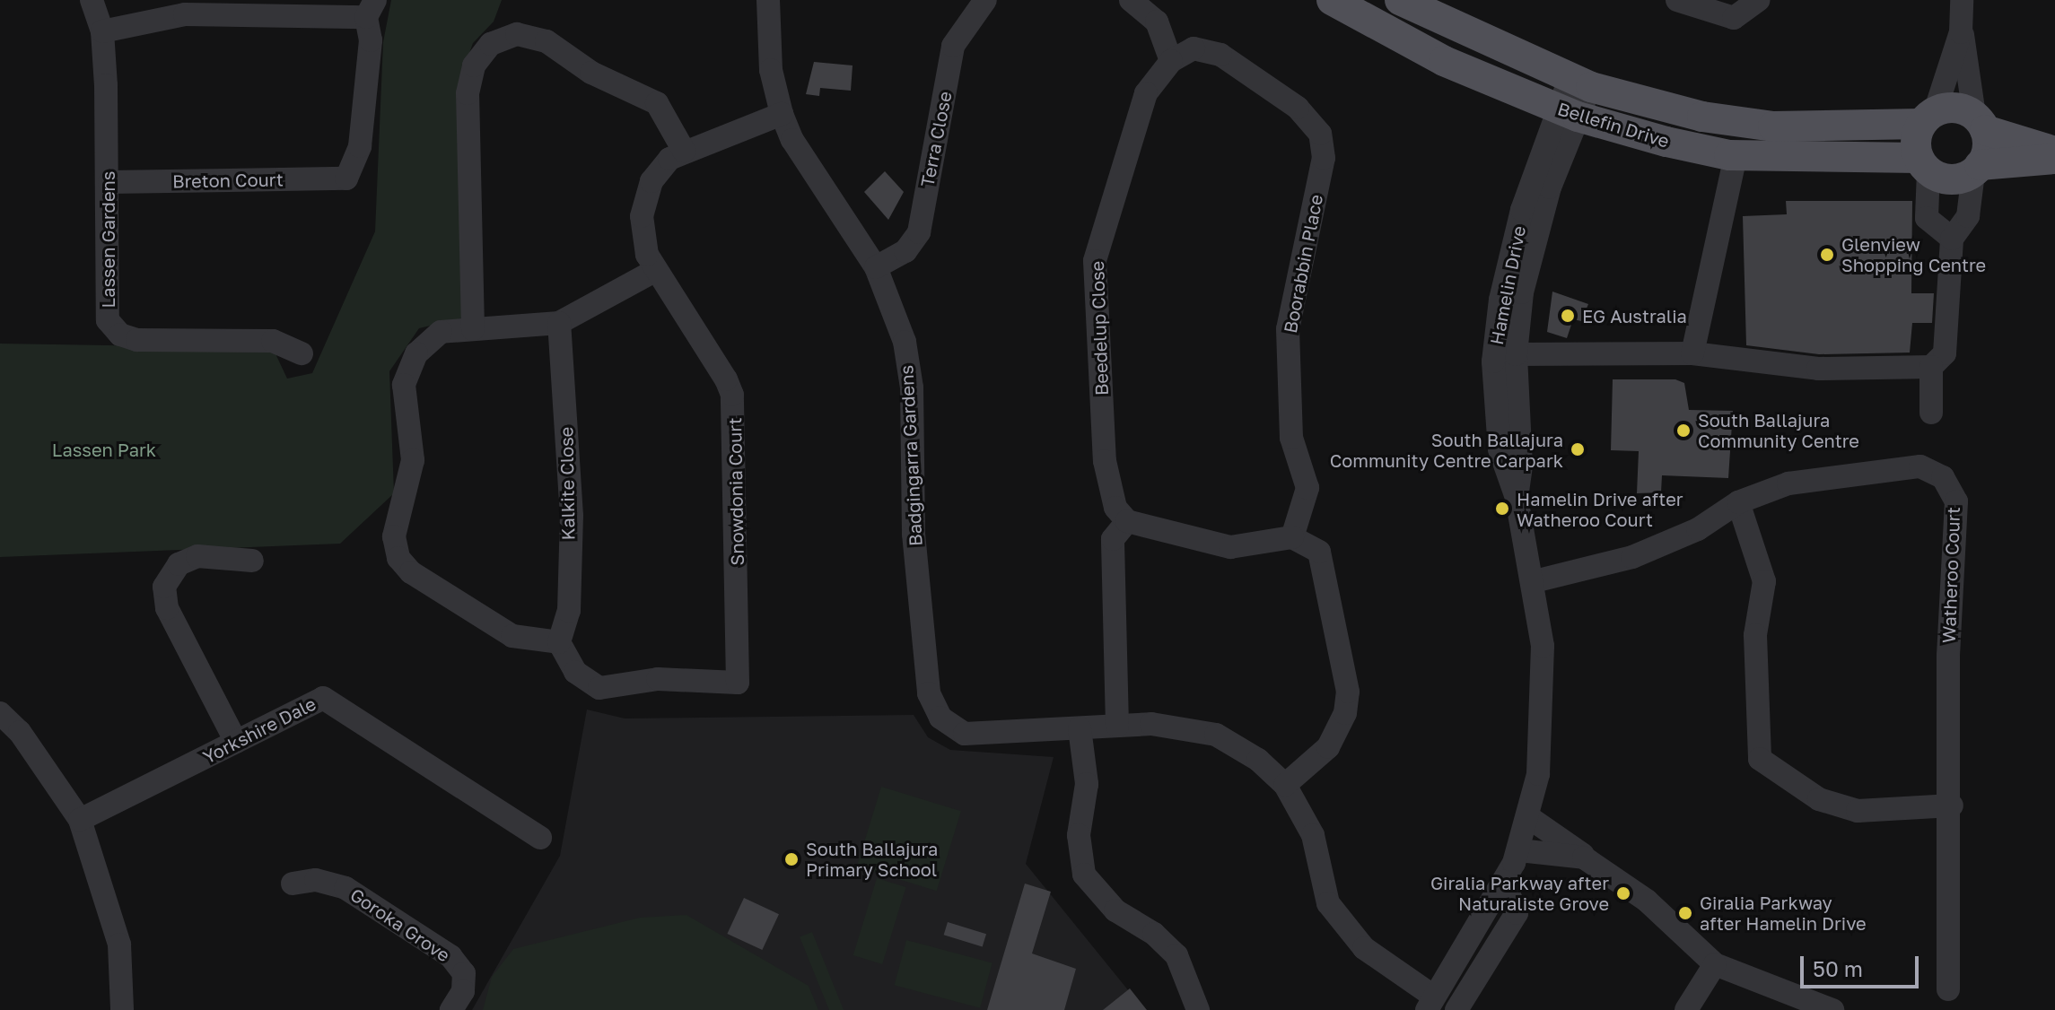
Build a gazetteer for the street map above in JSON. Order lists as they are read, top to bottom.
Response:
{
  "streets": {
    "main road": ["Bellefin Drive"],
    "street": [
      "Terra Close",
      "Breton Court",
      "Lassen Gardens",
      "Boorabbin Place",
      "Hamelin Drive",
      "Beedelup Close",
      "Badgingarra Gardens",
      "Kalkite Close",
      "Snowdonia Court",
      "Watheroo Court",
      "Yorkshire Dale",
      "Goroka Grove"
    ]
  },
  "crossings": [
    ["Bellefin Drive", "Hamelin Drive"],
    ["Terra Close", "Badgingarra Gardens"],
    ["Breton Court", "Lassen Gardens"],
    ["Boorabbin Place", "Beedelup Close"],
    ["Hamelin Drive", "Badgingarra Gardens"],
    ["Hamelin Drive", "Watheroo Court"],
    ["Badgingarra Gardens", "Snowdonia Court"],
    ["Kalkite Close", "Snowdonia Court"]
  ],
  "parks": ["Lassen Park"],
  "places": [
    "Glenview Shopping Centre",
    "EG Australia",
    "South Ballajura Community Centre",
    "South Ballajura Community Centre Carpark",
    "Hamelin Drive after Watheroo Court",
    "South Ballajura Primary School",
    "Giralia Parkway after Naturaliste Grove",
    "Giralia Parkway after Hamelin Drive"
  ],
  "scale_bar": "50 m"
}
